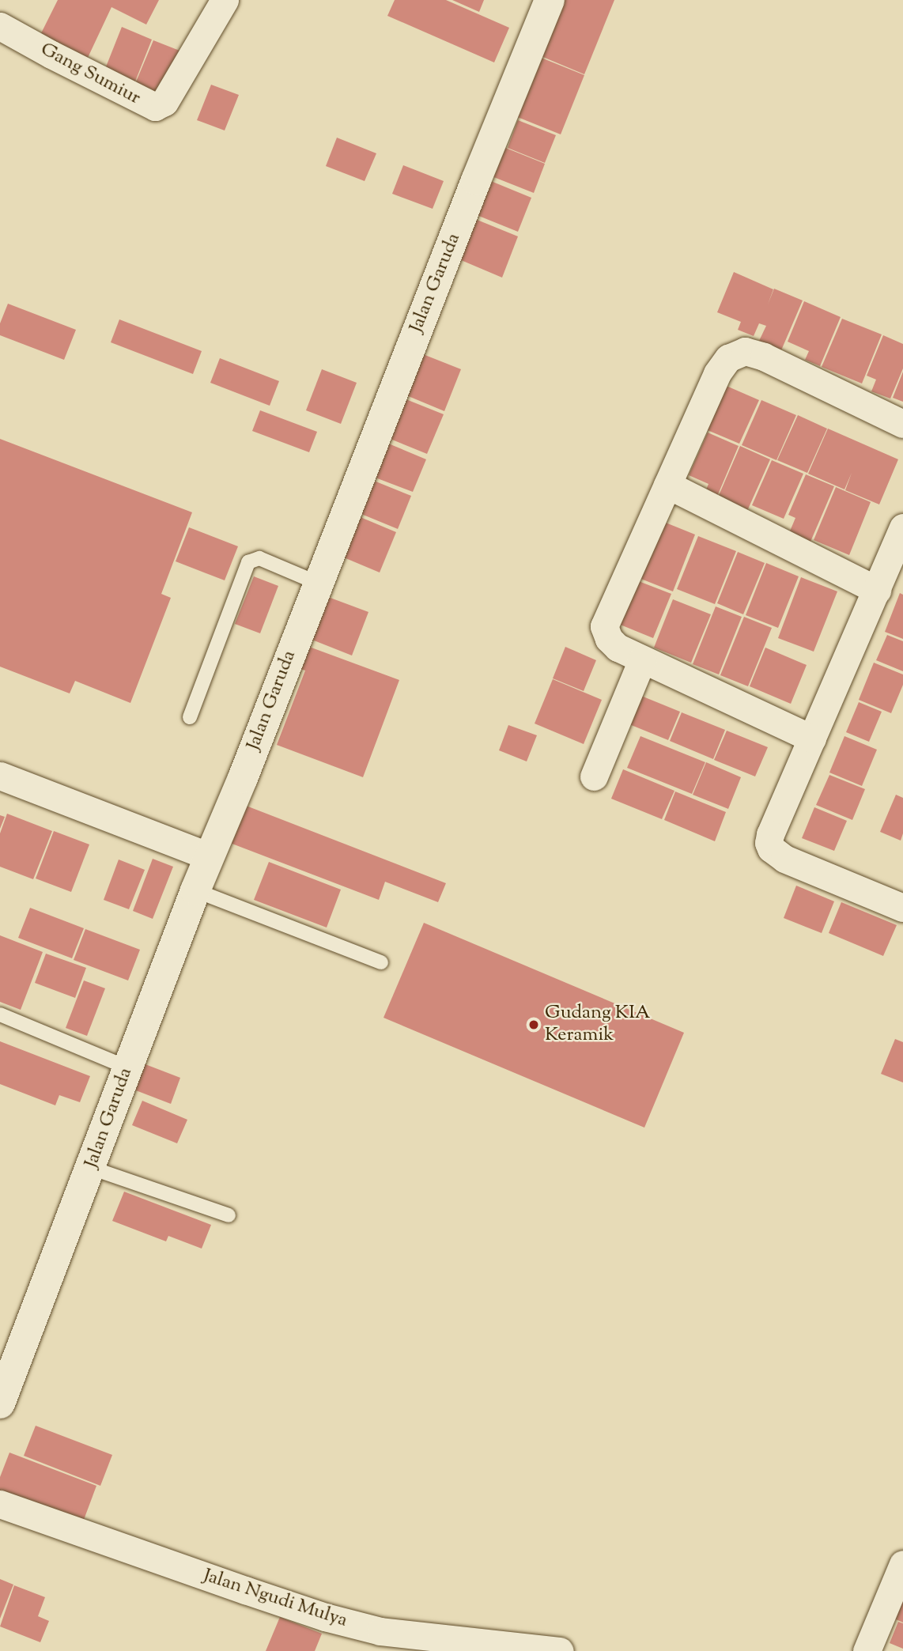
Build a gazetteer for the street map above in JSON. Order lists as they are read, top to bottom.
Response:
{
  "streets": {
    "main road": ["Jalan Garuda"],
    "street": ["Gang Sumiur", "Jalan Ngudi Mulya"]
  },
  "places": ["Gudang KIA Keramik"]
}
